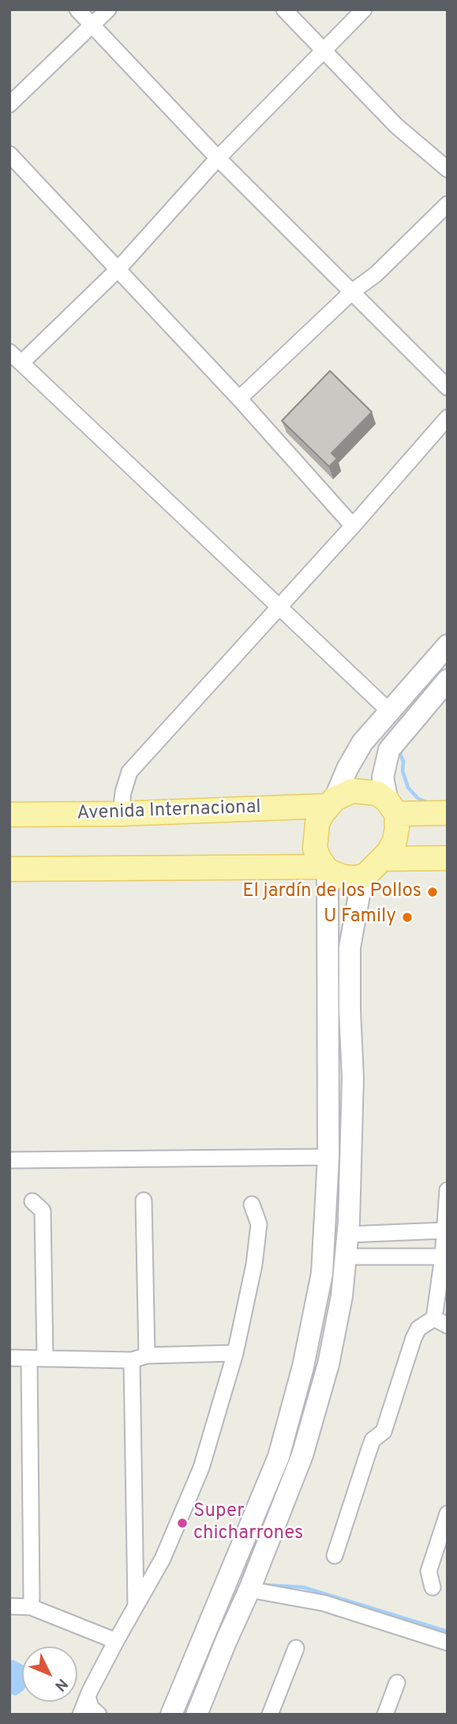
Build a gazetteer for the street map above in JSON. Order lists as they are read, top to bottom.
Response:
{
  "streets": {
    "main road": ["Avenida Internacional"]
  },
  "places": ["El jardín de los Pollos", "U Family", "Super chicharrones"],
  "north": "bottom right"
}
